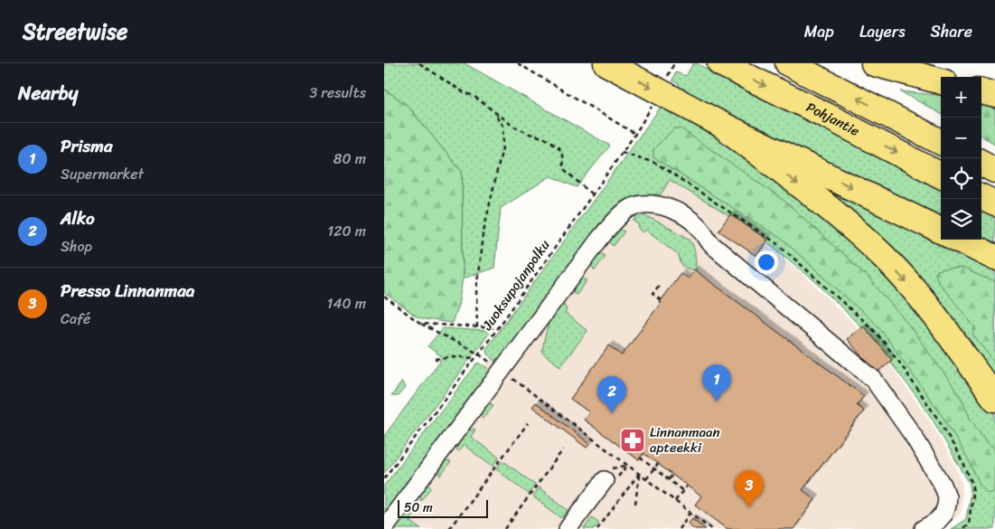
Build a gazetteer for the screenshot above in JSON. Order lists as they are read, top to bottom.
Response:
{
  "streets": {
    "highway": ["Pohjantie"],
    "path": ["Juoksupojanpolku"]
  },
  "places": {
    "pharmacy": ["Linnanmaan apteekki"]
  },
  "scale_bar": "50 m",
  "page": {
    "header": "Streetwise",
    "nav": ["Map", "Layers", "Share"],
    "heading": ["Nearby", "3 results"],
    "map_buttons": ["+", "−"],
    "list": [
      {
        "mark": "1",
        "name": "Prisma",
        "note": "Supermarket",
        "value": "80 m"
      },
      {
        "mark": "2",
        "name": "Alko",
        "note": "Shop",
        "value": "120 m"
      },
      {
        "mark": "3",
        "name": "Presso Linnanmaa",
        "note": "Café",
        "value": "140 m"
      }
    ],
    "pins": ["1", "2", "3"],
    "scale": "50 m"
  }
}
